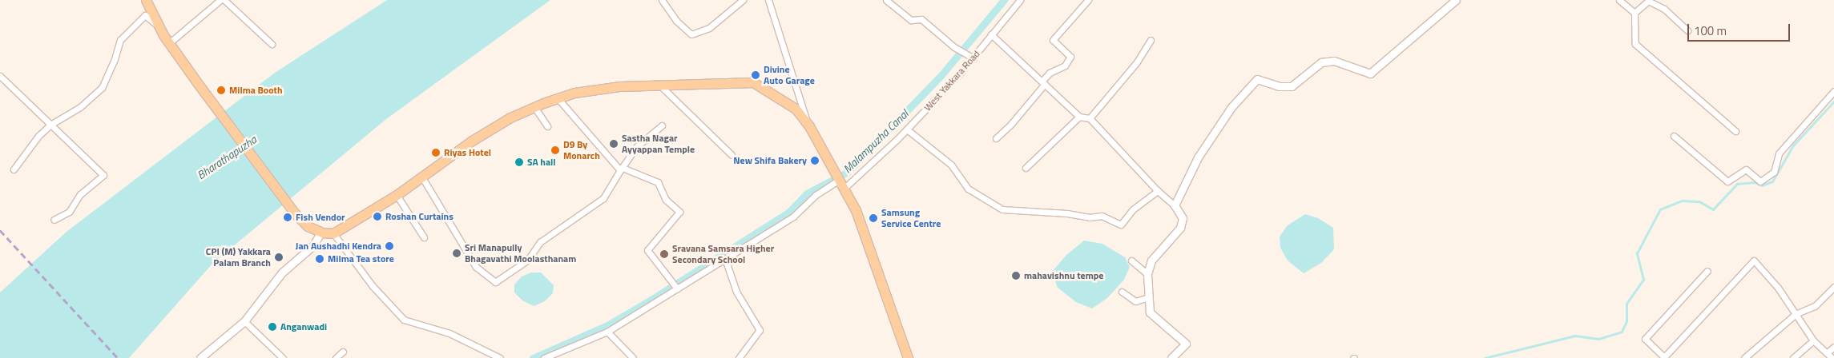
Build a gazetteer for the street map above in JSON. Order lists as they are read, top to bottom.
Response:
{
  "streets": {
    "street": ["West Yakkara Road"]
  },
  "water": ["Malampuzha Canal", "Bharathapuzha"],
  "places": [
    "Divine Auto Garage",
    "Milma Booth",
    "Sastha Nagar Ayyappan Temple",
    "D9 By Monarch",
    "Riyas Hotel",
    "New Shifa Bakery",
    "SA hall",
    "Roshan Curtains",
    "Fish Vendor",
    "Samsung Service Centre",
    "Jan Aushadhi Kendra",
    "Sri Manapully Bhagavathi Moolasthanam",
    "Sravana Samsara Higher Secondary School",
    "CPI (M) Yakkara Palam Branch",
    "Milma Tea store",
    "mahavishnu tempe",
    "Anganwadi"
  ],
  "scale_bar": "100 m"
}
